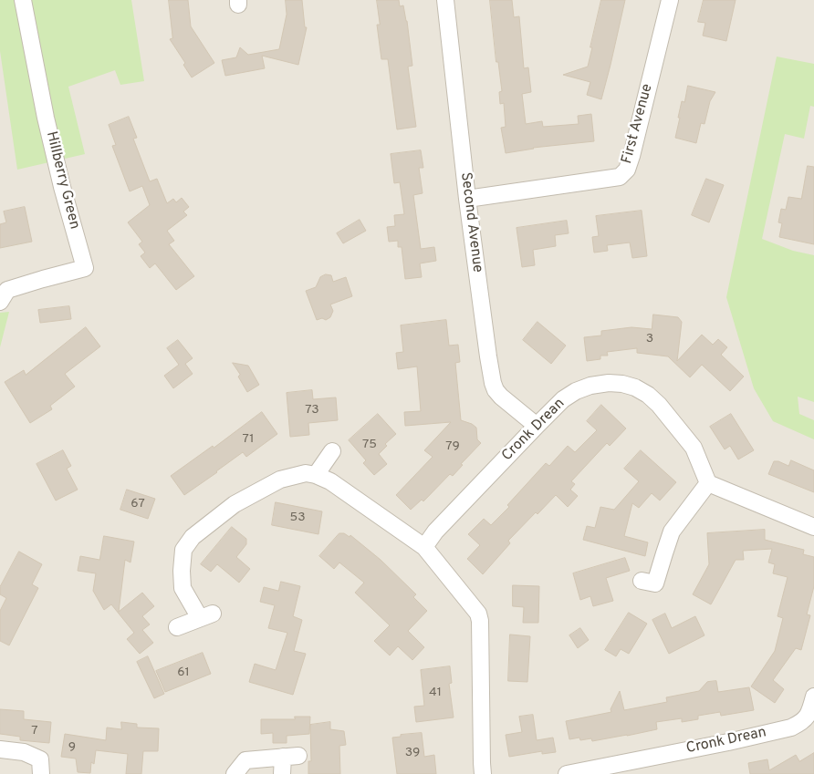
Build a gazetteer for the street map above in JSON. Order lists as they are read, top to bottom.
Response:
{
  "streets": {
    "street": [
      "First Avenue",
      "Hillberry Green",
      "Second Avenue",
      "Cronk Drean"
    ]
  },
  "crossings": [
    ["First Avenue", "Second Avenue"],
    ["Second Avenue", "Cronk Drean"]
  ],
  "house_numbers": [
    "3",
    "73",
    "71",
    "75",
    "79",
    "67",
    "53",
    "61",
    "41",
    "7",
    "9",
    "39"
  ]
}
